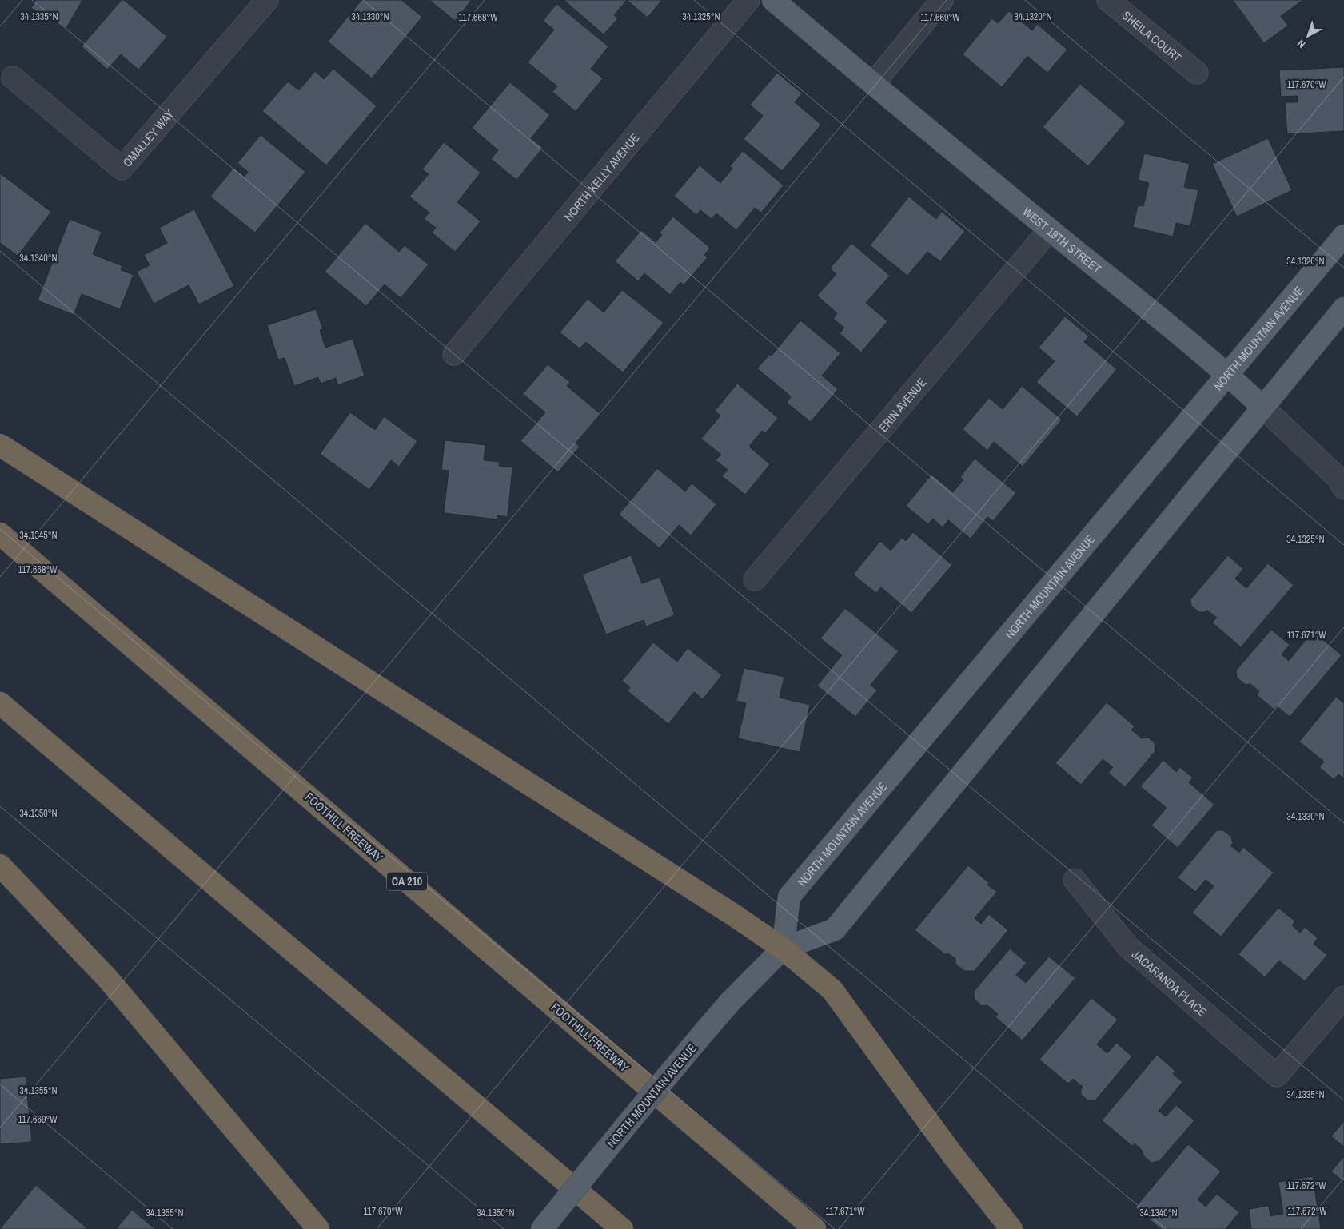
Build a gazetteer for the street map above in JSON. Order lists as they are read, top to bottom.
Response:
{
  "streets": {
    "highway": ["FOOTHILL FREEWAY", "CA 210"],
    "main road": ["WEST 19TH STREET", "NORTH MOUNTAIN AVENUE"],
    "street": [
      "SHEILA COURT",
      "OMALLEY WAY",
      "NORTH KELLY AVENUE",
      "ERIN AVENUE",
      "JACARANDA PLACE"
    ]
  },
  "crossings": [
    ["WEST 19TH STREET", "NORTH MOUNTAIN AVENUE"],
    ["WEST 19TH STREET", "ERIN AVENUE"]
  ],
  "north": "bottom left",
  "coordinates": [
    "34.1335°N",
    "34.1330°N",
    "34.1325°N",
    "34.1320°N",
    "117.668°W",
    "117.669°W",
    "117.670°W",
    "34.1340°N",
    "34.1345°N",
    "117.671°W",
    "34.1350°N",
    "34.1355°N",
    "117.672°W"
  ]
}
